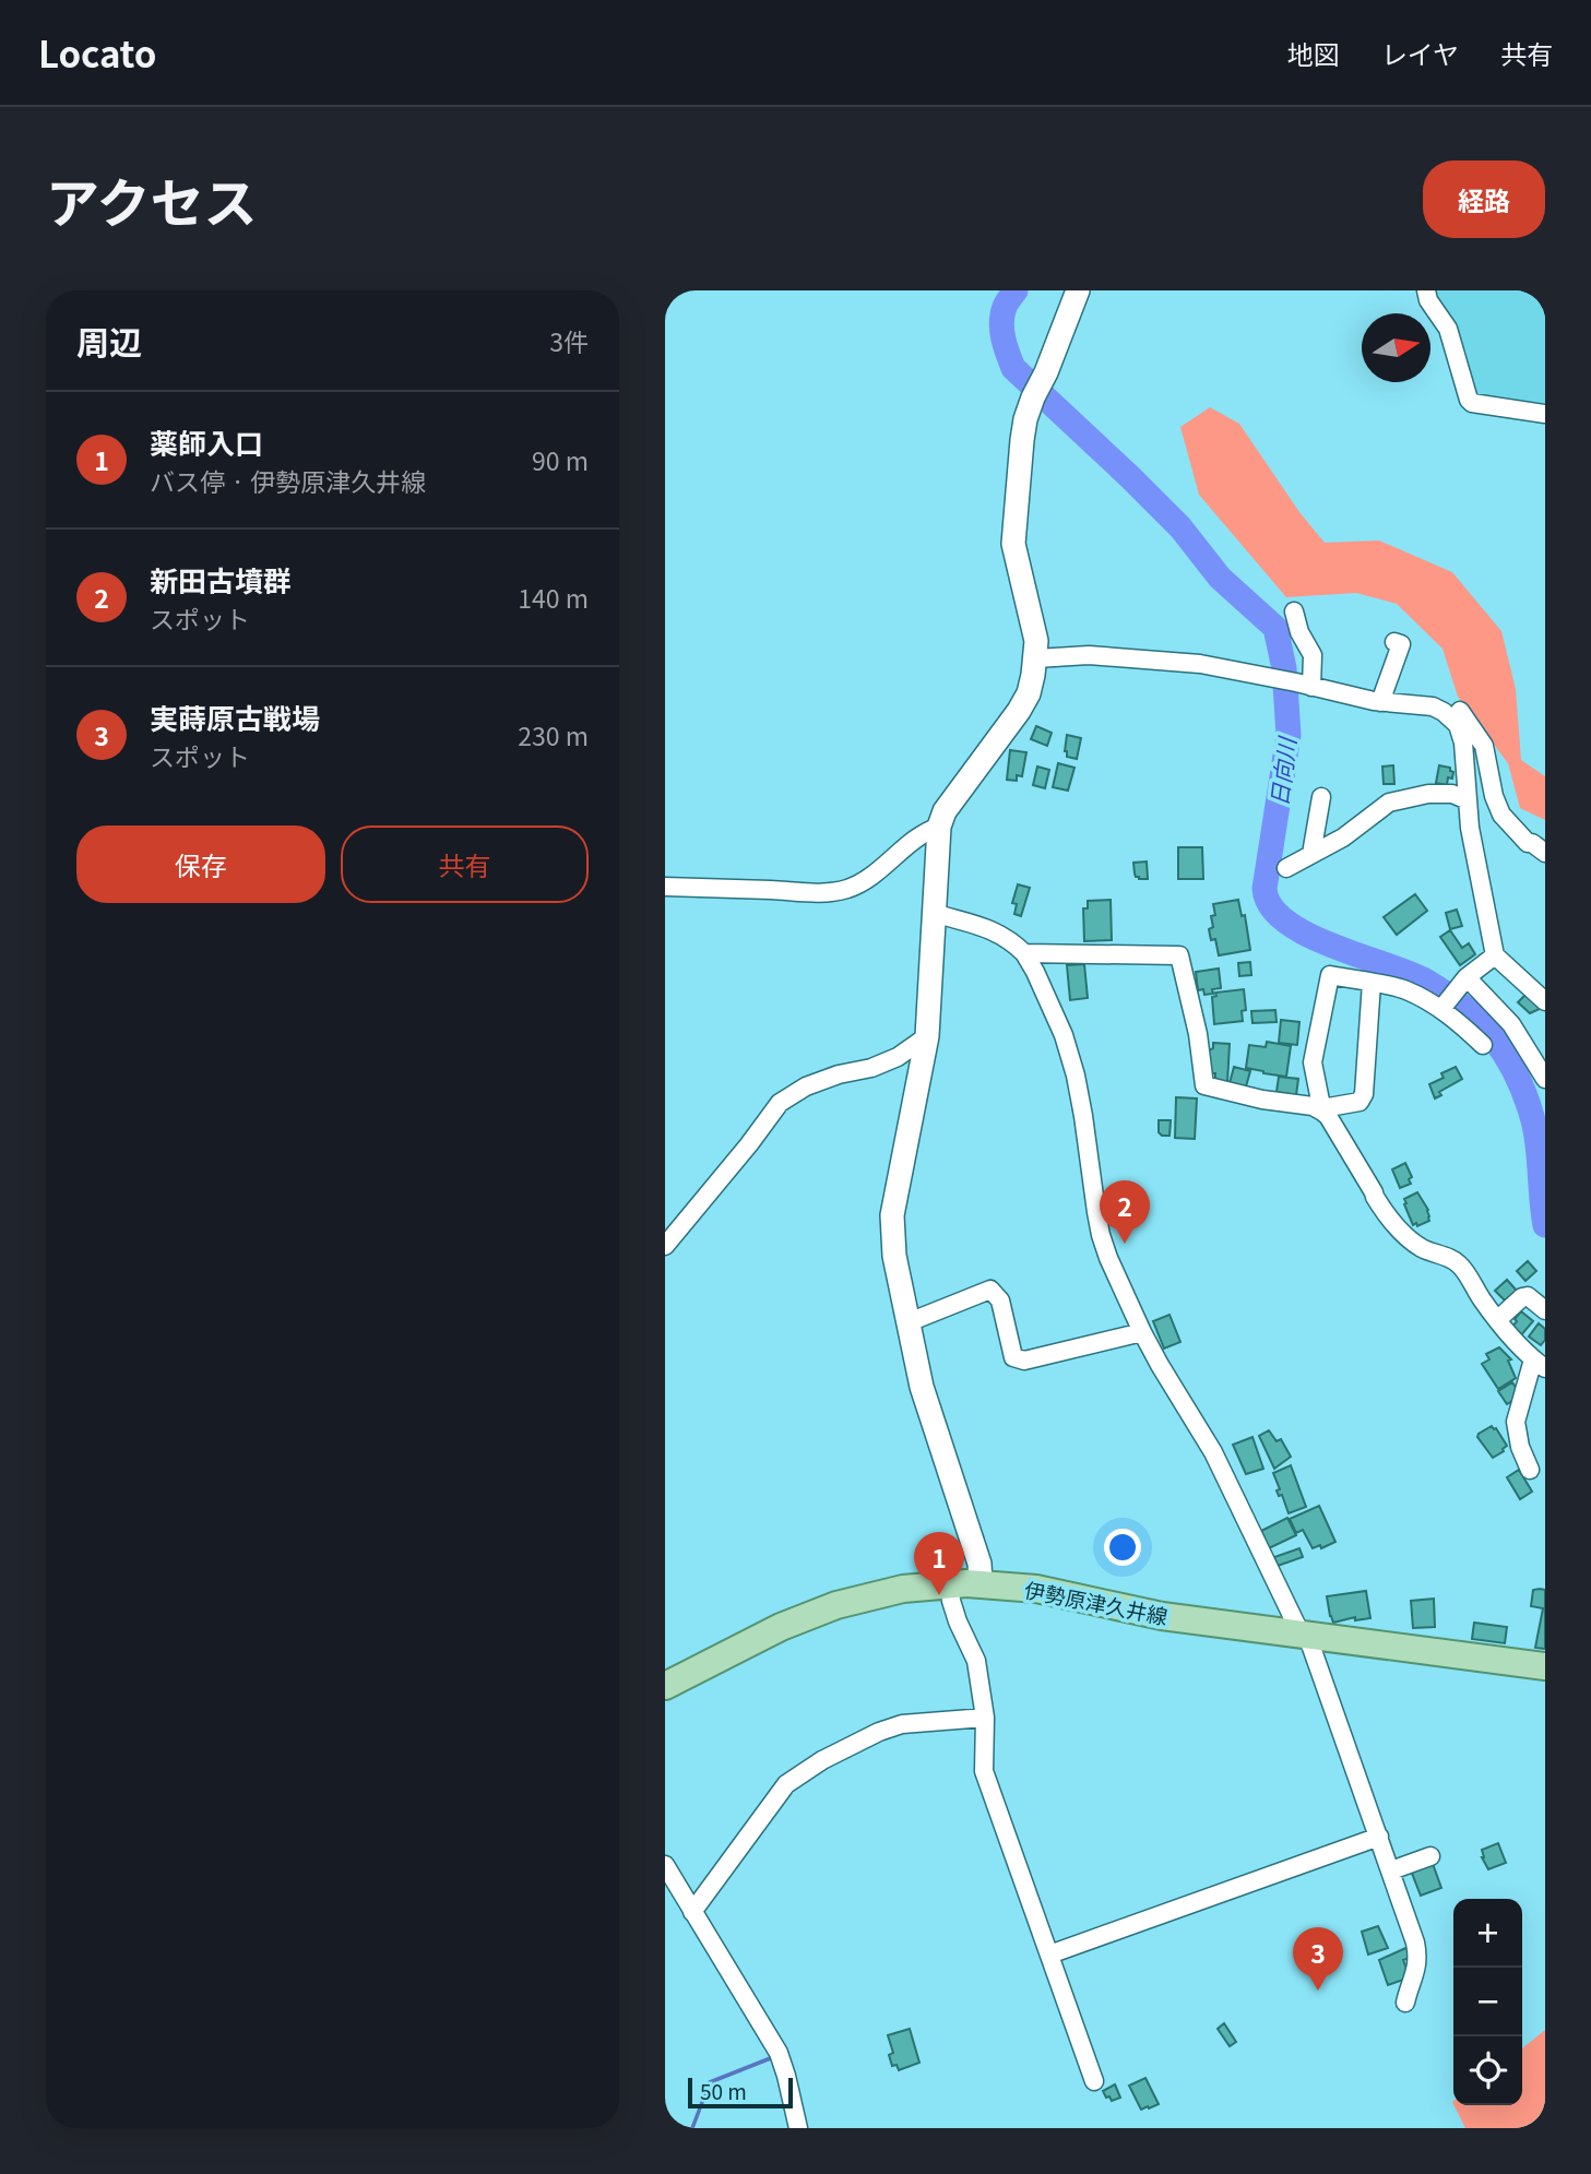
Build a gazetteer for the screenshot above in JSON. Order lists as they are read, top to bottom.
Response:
{
  "streets": {
    "main road": ["伊勢原津久井線"]
  },
  "water": ["日向川"],
  "scale_bar": "50 m",
  "north": "right",
  "page": {
    "header": "Locato",
    "nav": ["地図", "レイヤ", "共有"],
    "title": "アクセス",
    "buttons": [
      "経路",
      ["保存", "共有"]
    ],
    "heading": ["周辺", "3件"],
    "list": [
      {
        "mark": "1",
        "name": "薬師入口",
        "note": "バス停 · 伊勢原津久井線",
        "value": "90 m"
      },
      {
        "mark": "2",
        "name": "新田古墳群",
        "note": "スポット",
        "value": "140 m"
      },
      {
        "mark": "3",
        "name": "実蒔原古戦場",
        "note": "スポット",
        "value": "230 m"
      }
    ],
    "pins": ["2", "1", "3"],
    "map_buttons": ["+", "−"],
    "scale": "50 m"
  }
}
